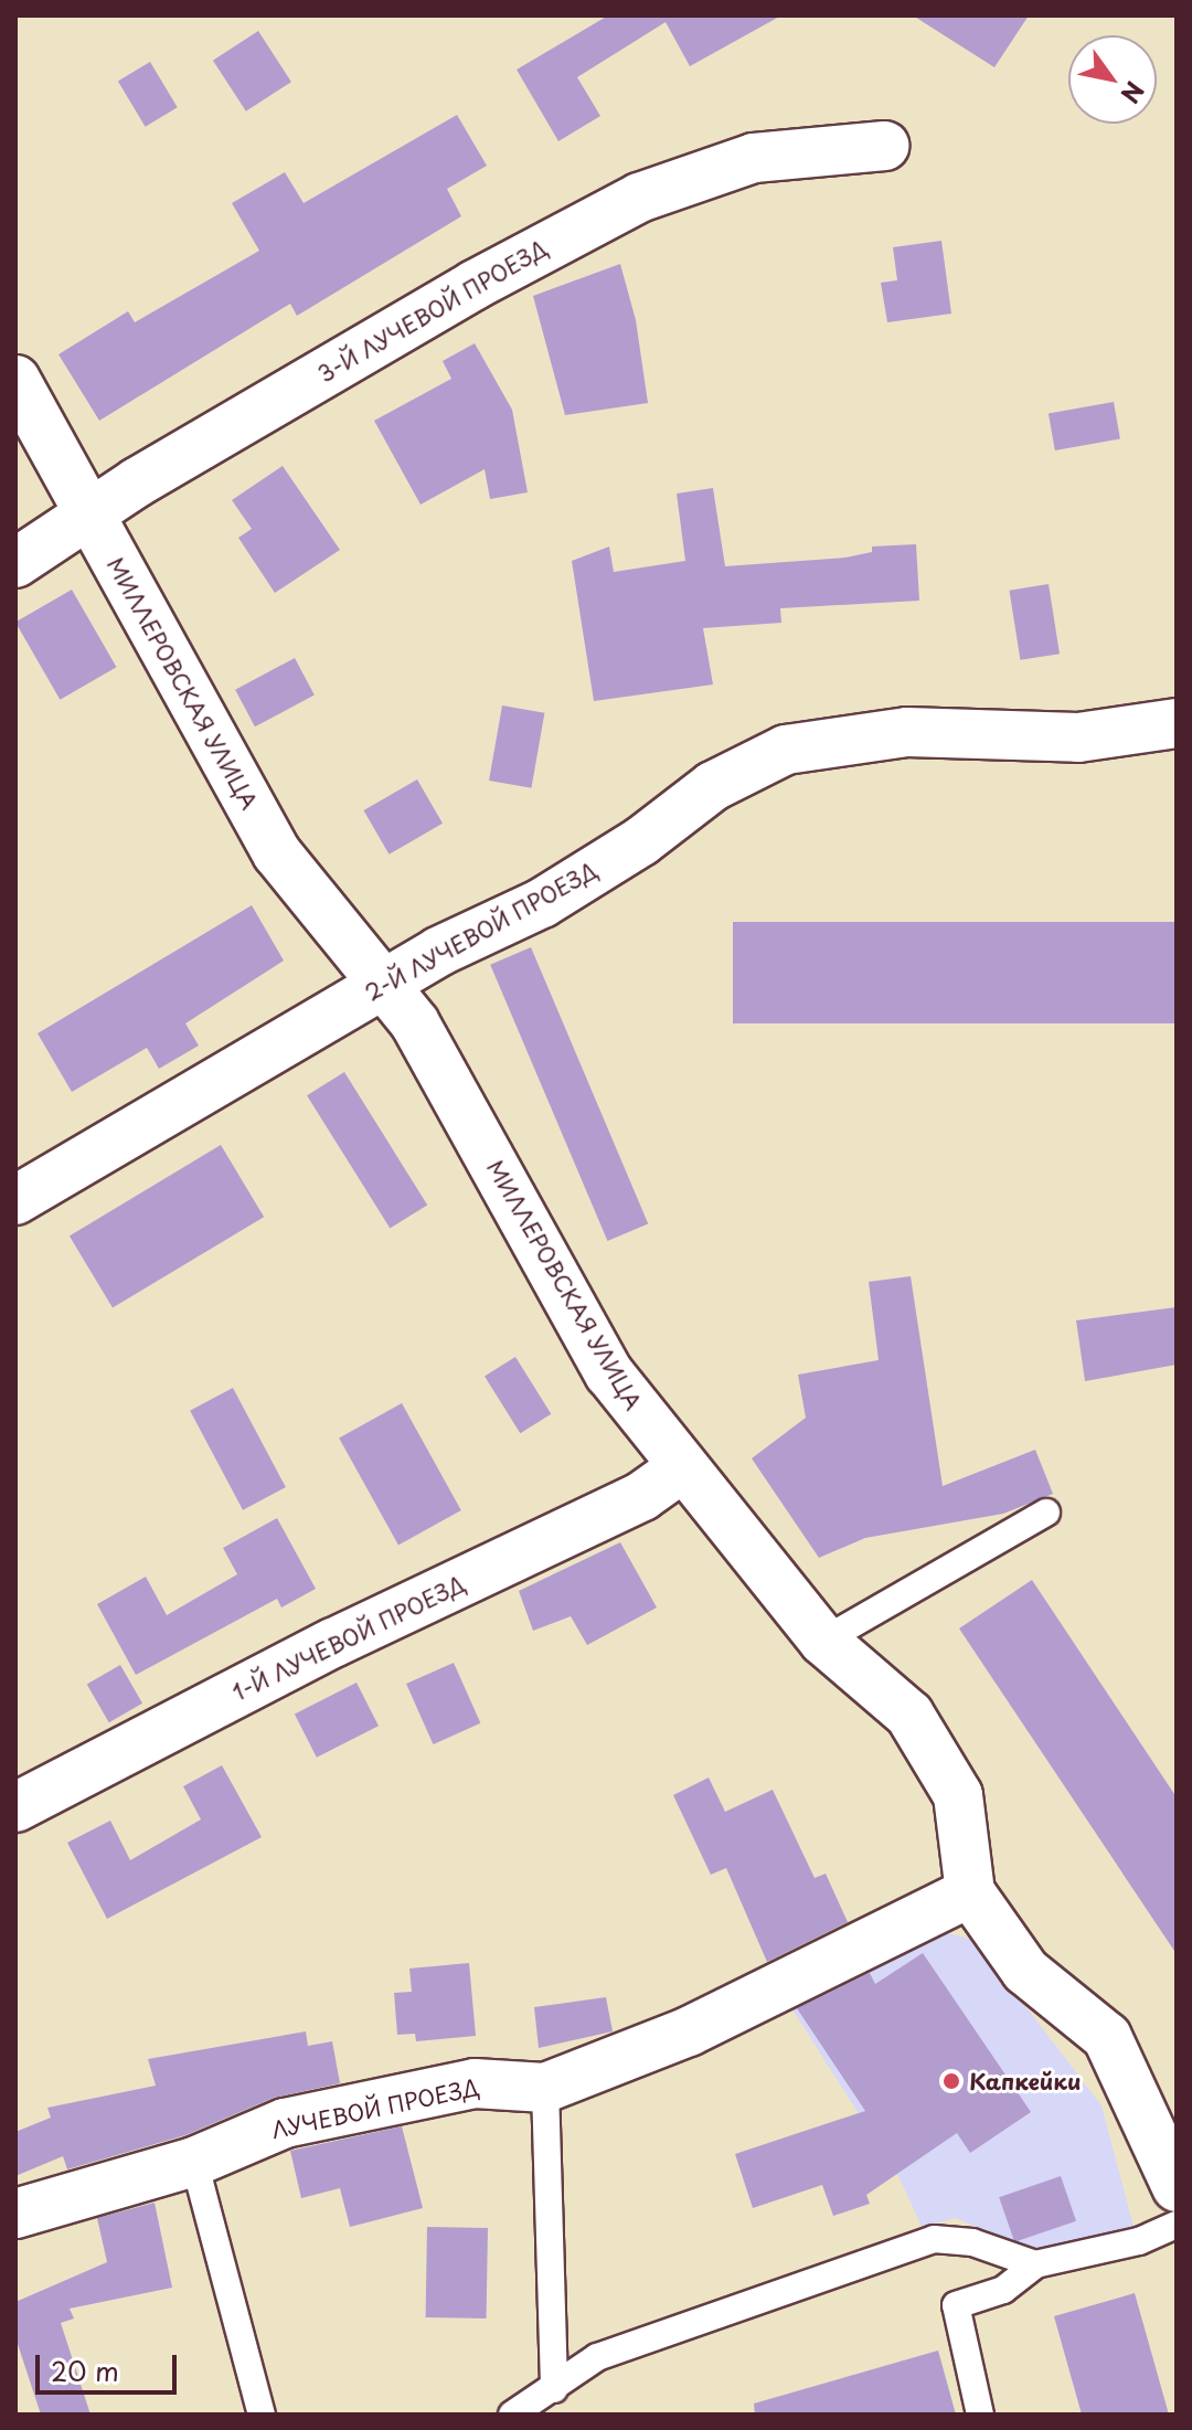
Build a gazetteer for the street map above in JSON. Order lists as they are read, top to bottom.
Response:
{
  "streets": {
    "street": [
      "3-Й ЛУЧЕВОЙ ПРОЕЗД",
      "МИЛЛЕРОВСКАЯ УЛИЦА",
      "2-Й ЛУЧЕВОЙ ПРОЕЗД",
      "1-Й ЛУЧЕВОЙ ПРОЕЗД",
      "ЛУЧЕВОЙ ПРОЕЗД"
    ]
  },
  "crossings": [
    ["3-Й ЛУЧЕВОЙ ПРОЕЗД", "МИЛЛЕРОВСКАЯ УЛИЦА"],
    ["МИЛЛЕРОВСКАЯ УЛИЦА", "2-Й ЛУЧЕВОЙ ПРОЕЗД"],
    ["МИЛЛЕРОВСКАЯ УЛИЦА", "1-Й ЛУЧЕВОЙ ПРОЕЗД"],
    ["МИЛЛЕРОВСКАЯ УЛИЦА", "ЛУЧЕВОЙ ПРОЕЗД"]
  ],
  "places": ["Капкейки"],
  "scale_bar": "20 m",
  "north": "bottom right"
}
